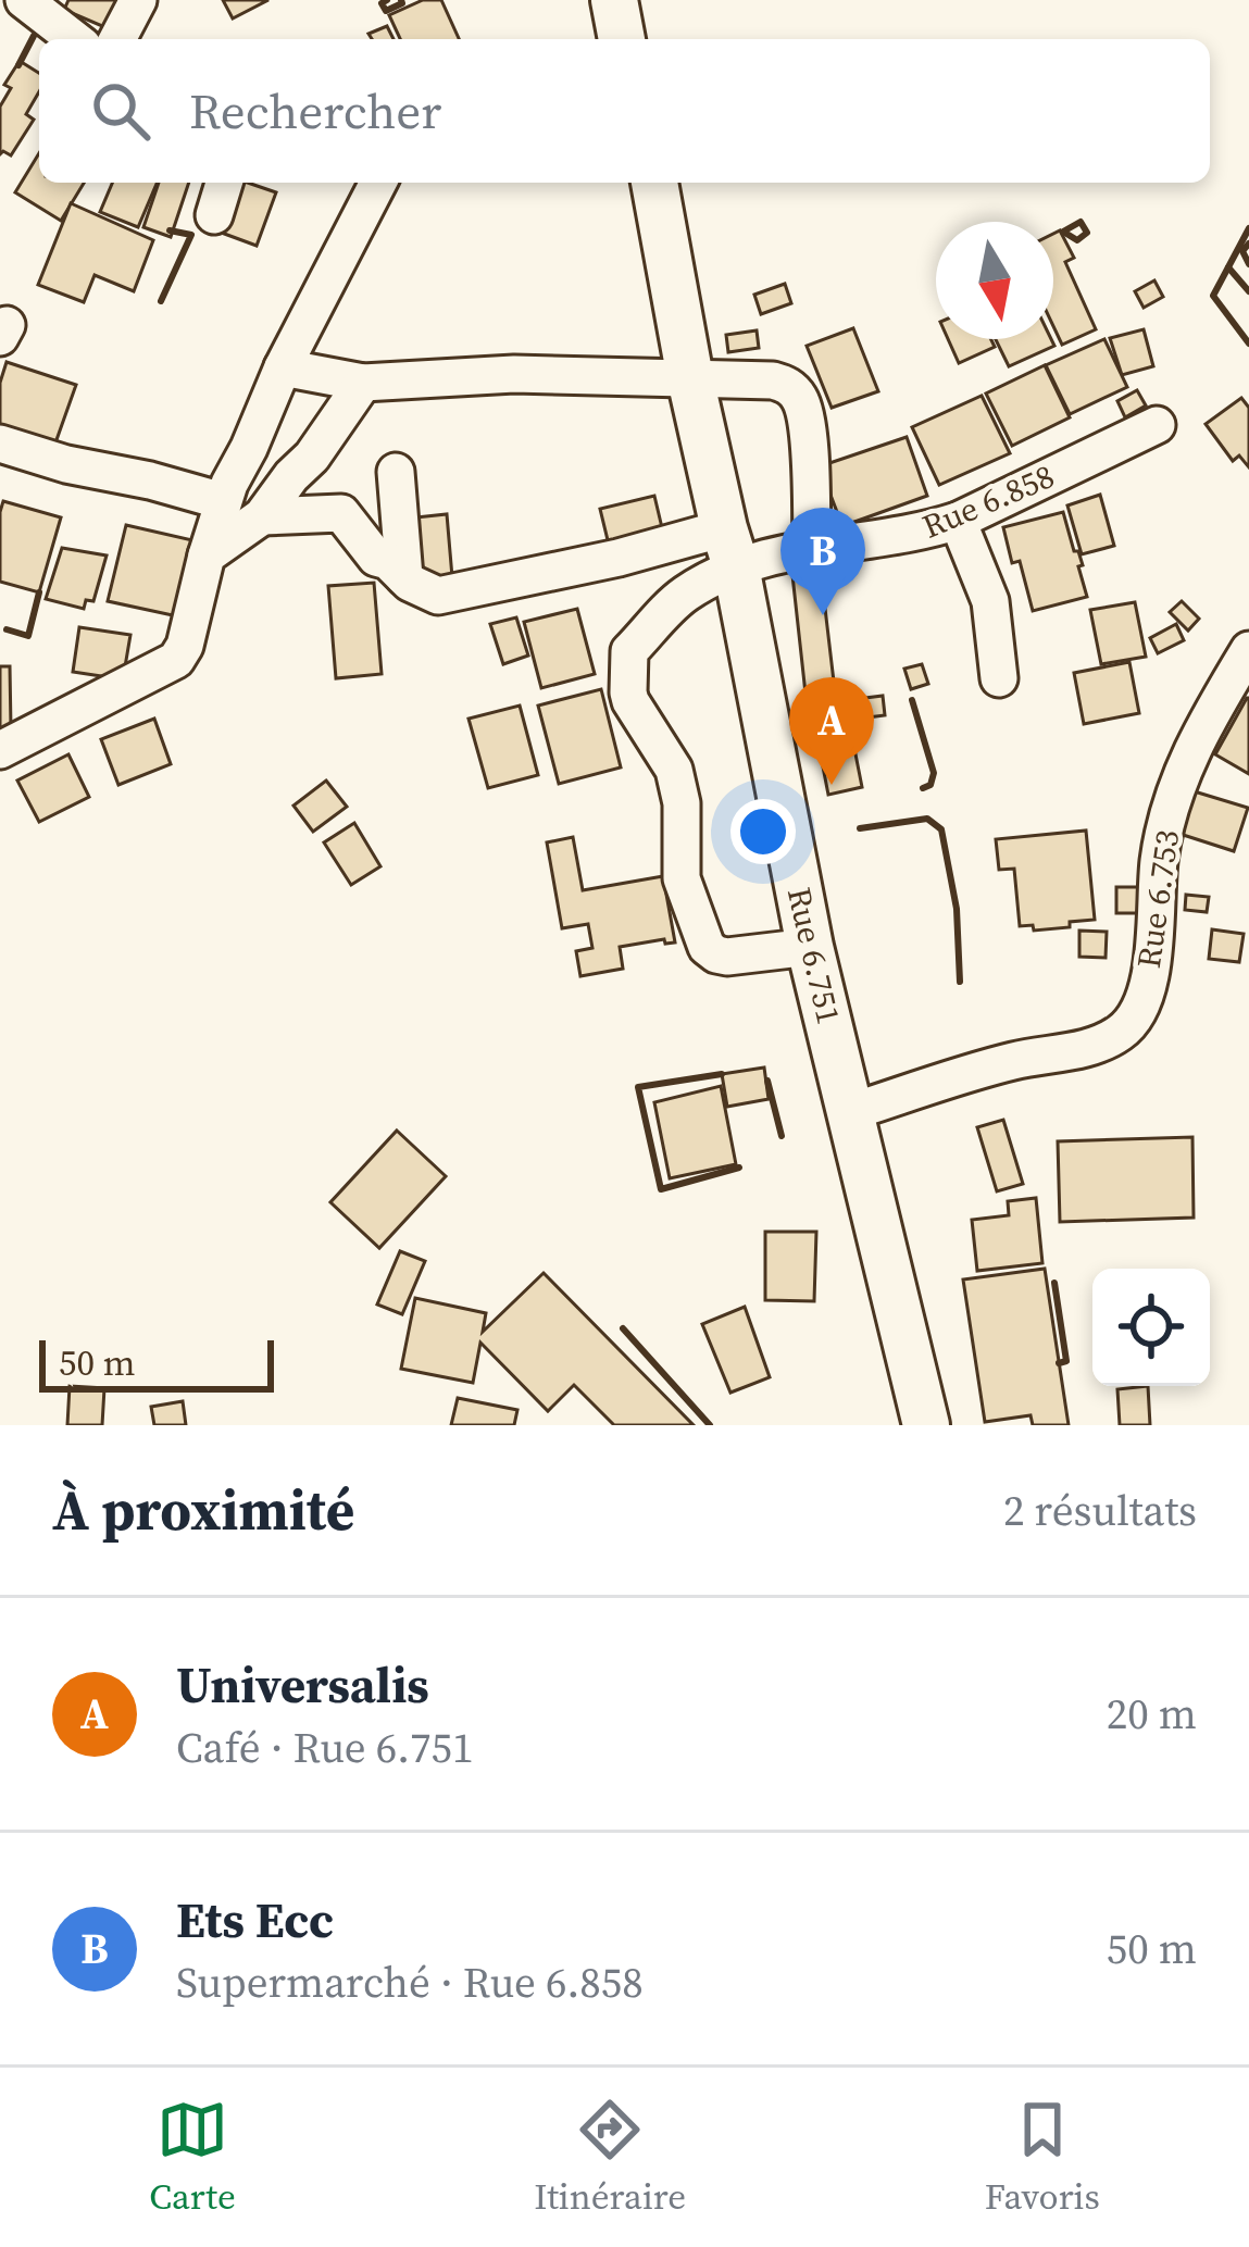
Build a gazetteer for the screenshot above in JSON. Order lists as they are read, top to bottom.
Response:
{
  "streets": {
    "main road": ["Rue 6.751"],
    "street": ["Rue 6.858", "Rue 6.753"]
  },
  "crossings": [
    ["Rue 6.858", "Rue 6.751"],
    ["Rue 6.753", "Rue 6.751"]
  ],
  "scale_bar": "50 m",
  "north": "bottom",
  "page": {
    "search": "Rechercher",
    "pins": ["B", "A"],
    "scale": "50 m",
    "heading": ["À proximité", "2 résultats"],
    "list": [
      {
        "mark": "A",
        "name": "Universalis",
        "note": "Café · Rue 6.751",
        "value": "20 m"
      },
      {
        "mark": "B",
        "name": "Ets Ecc",
        "note": "Supermarché · Rue 6.858",
        "value": "50 m"
      }
    ],
    "nav": ["Carte", "Itinéraire", "Favoris"]
  }
}
